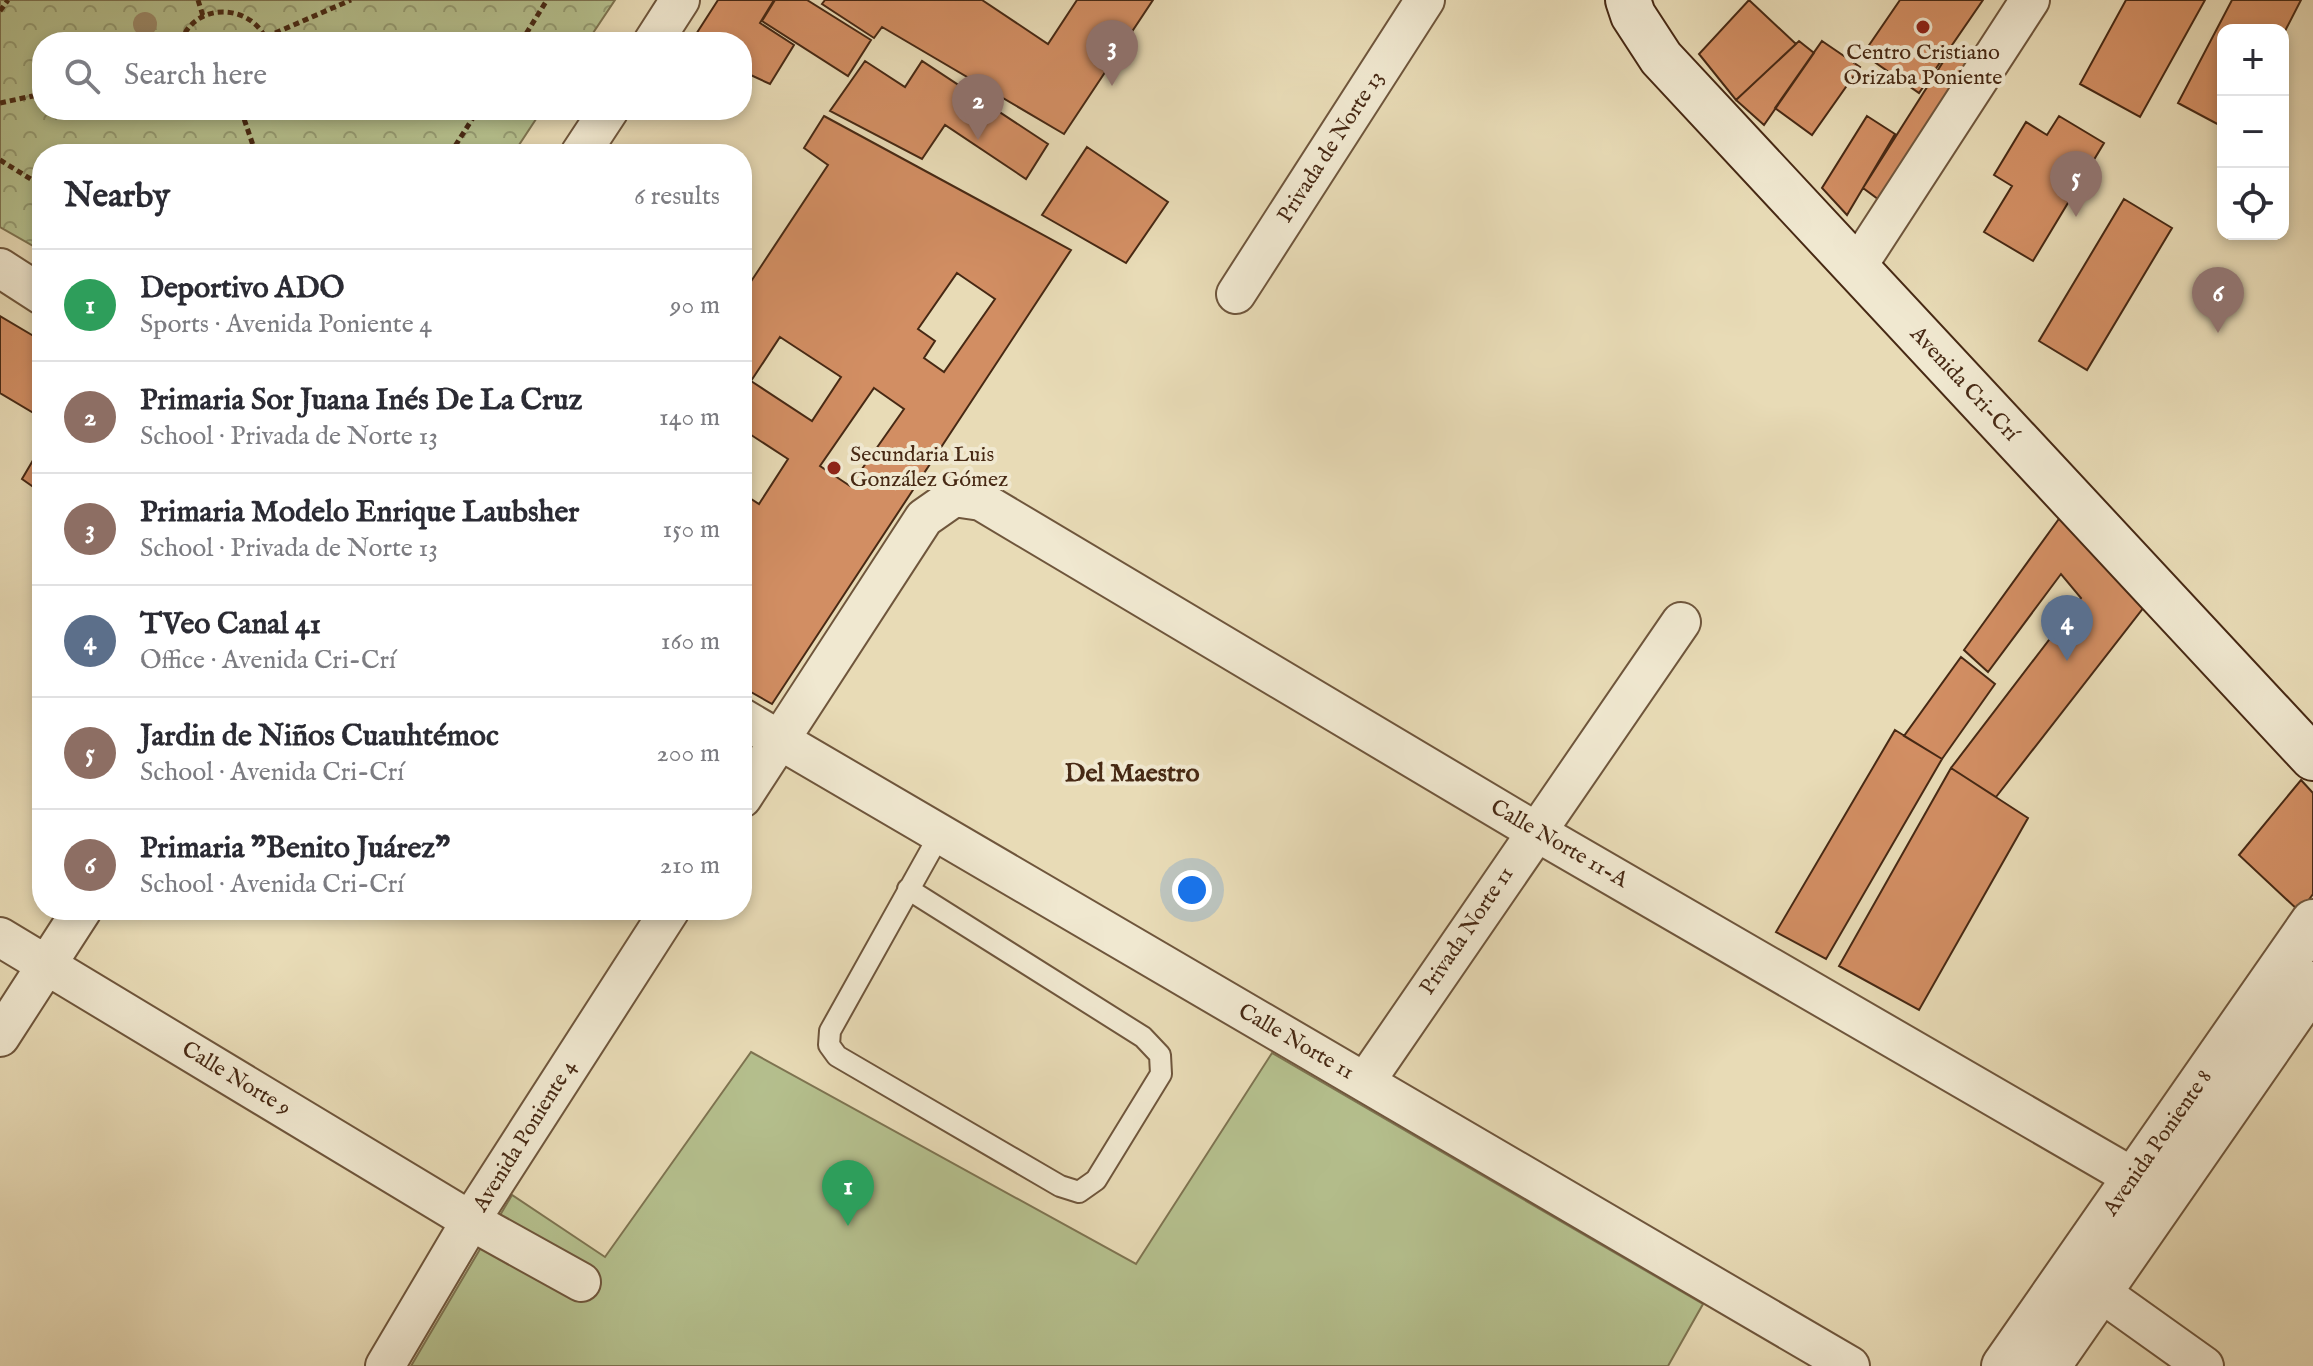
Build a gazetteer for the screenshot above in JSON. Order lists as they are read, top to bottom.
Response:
{
  "streets": {
    "main road": ["Avenida Cri-Crí", "Avenida Poniente 8"],
    "street": [
      "Privada de Norte 13",
      "Calle Norte 11-A",
      "Privada Norte 11",
      "Calle Norte 11",
      "Calle Norte 9",
      "Avenida Poniente 4"
    ]
  },
  "crossings": [
    ["Calle Norte 11-A", "Privada Norte 11"],
    ["Calle Norte 11-A", "Calle Norte 11"],
    ["Calle Norte 11-A", "Avenida Poniente 8"],
    ["Privada Norte 11", "Calle Norte 11"],
    ["Calle Norte 9", "Avenida Poniente 4"]
  ],
  "districts": ["Del Maestro"],
  "places": ["Centro Cristiano Orizaba Poniente", "Secundaria Luis González Gómez"],
  "page": {
    "pins": [
      "3",
      "2",
      "5",
      "6",
      "4",
      "1"
    ],
    "map_buttons": ["+", "−"],
    "search": "Search here",
    "heading": ["Nearby", "6 results"],
    "list": [
      {
        "mark": "1",
        "name": "Deportivo ADO",
        "note": "Sports · Avenida Poniente 4",
        "value": "90 m"
      },
      {
        "mark": "2",
        "name": "Primaria Sor Juana Inés De La Cruz",
        "note": "School · Privada de Norte 13",
        "value": "140 m"
      },
      {
        "mark": "3",
        "name": "Primaria Modelo Enrique Laubsher",
        "note": "School · Privada de Norte 13",
        "value": "150 m"
      },
      {
        "mark": "4",
        "name": "TVeo Canal 41",
        "note": "Office · Avenida Cri-Crí",
        "value": "160 m"
      },
      {
        "mark": "5",
        "name": "Jardin de Niños Cuauhtémoc",
        "note": "School · Avenida Cri-Crí",
        "value": "200 m"
      },
      {
        "mark": "6",
        "name": "Primaria \"Benito Juárez\"",
        "note": "School · Avenida Cri-Crí",
        "value": "210 m"
      }
    ]
  }
}
